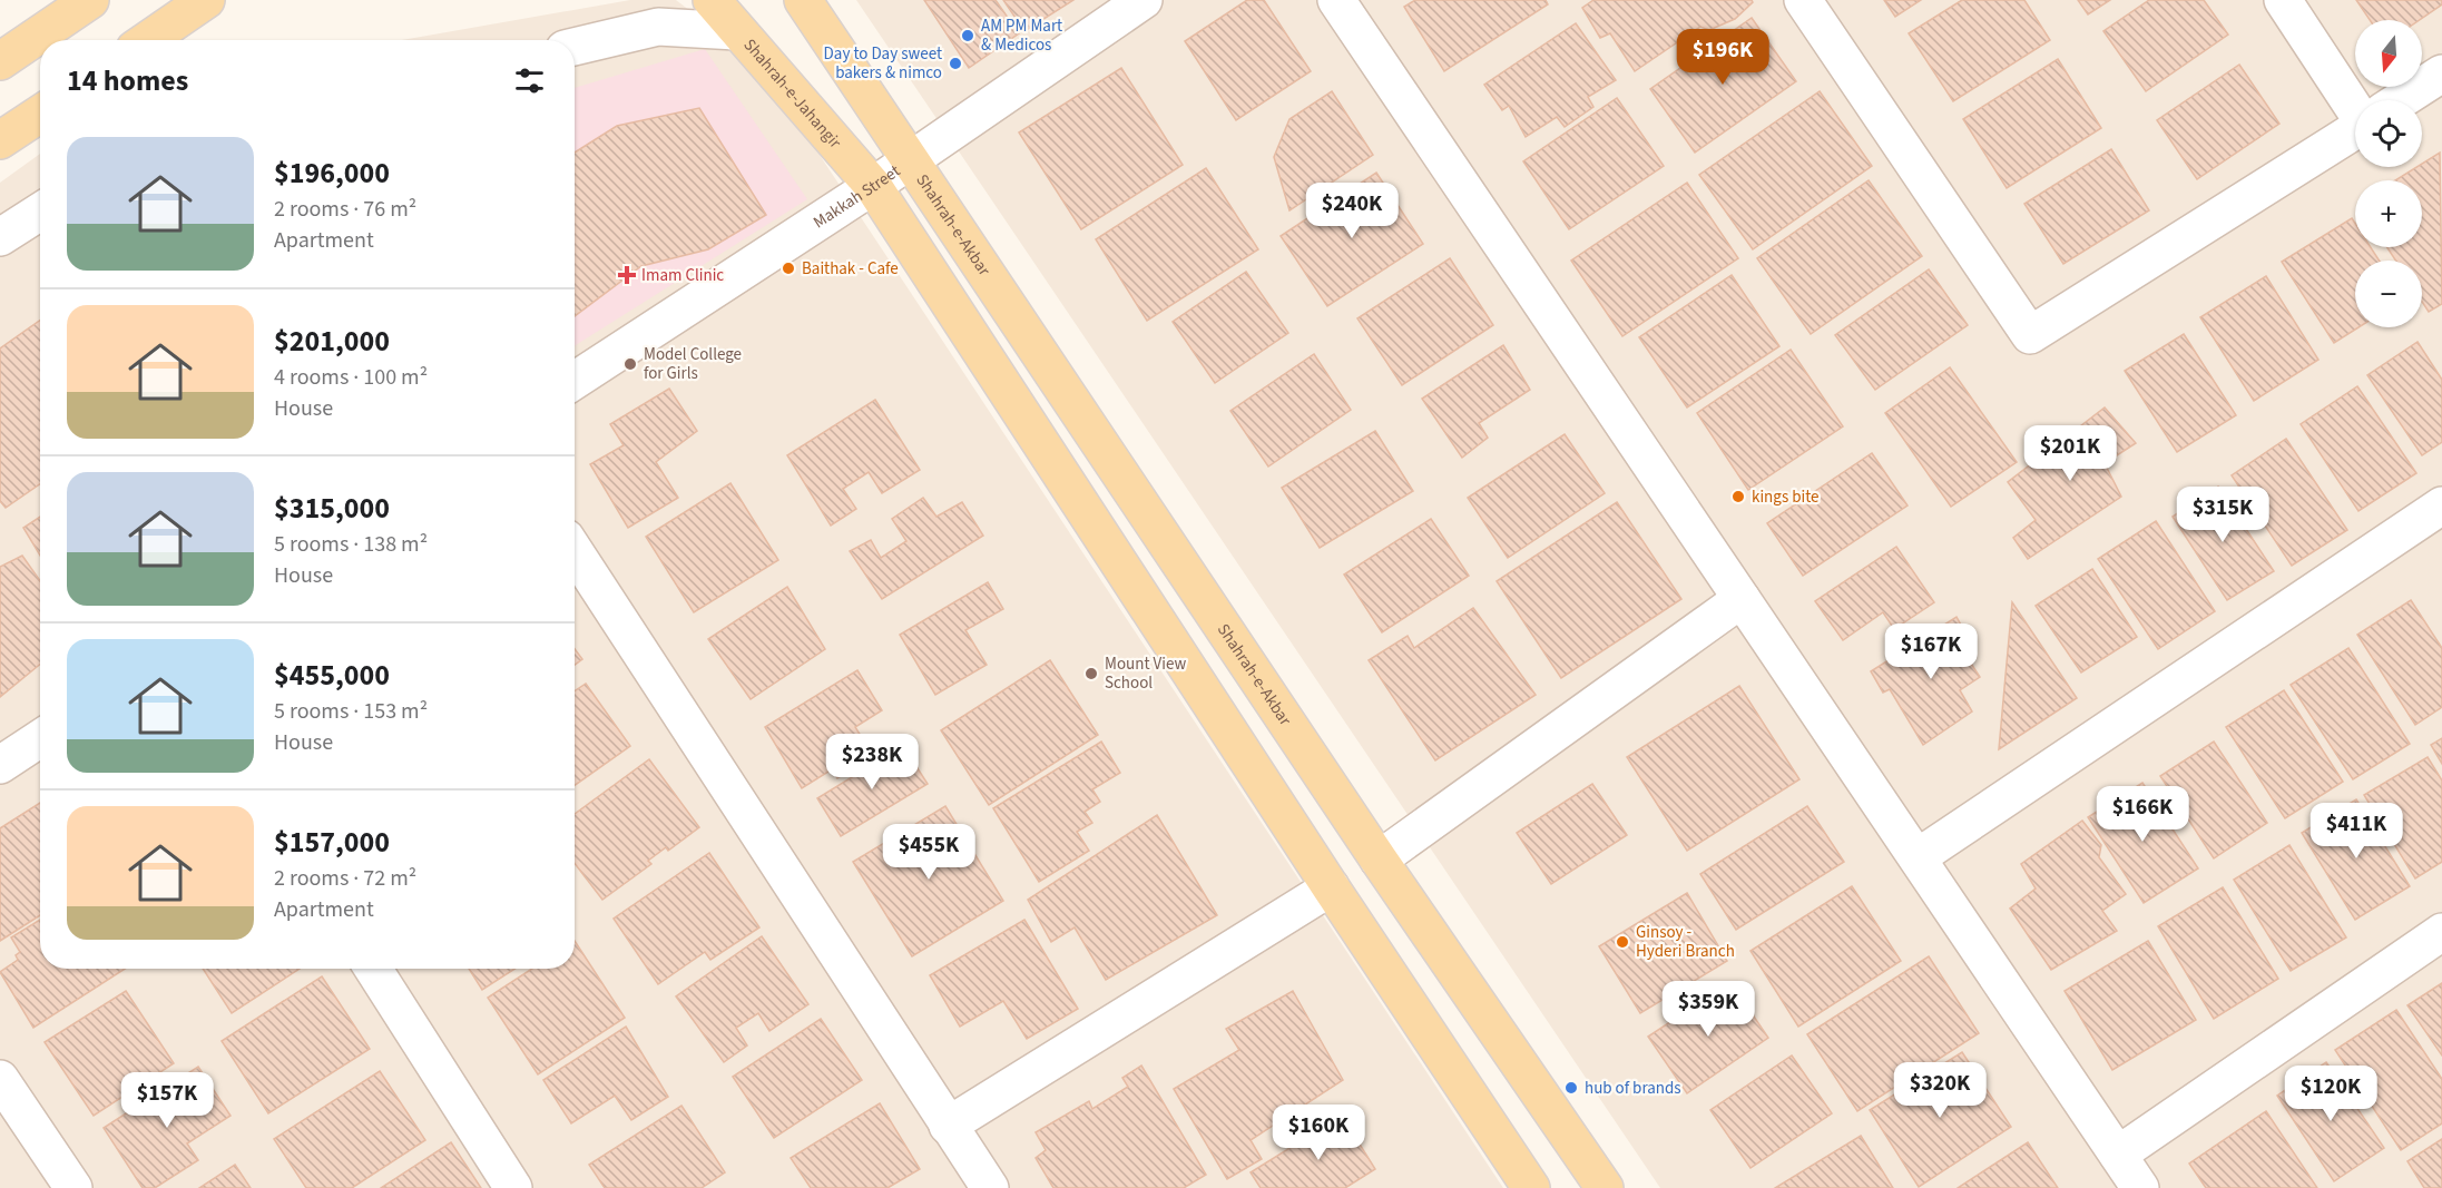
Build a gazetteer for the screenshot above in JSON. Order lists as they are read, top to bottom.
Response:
{
  "streets": {
    "main road": ["Shahrah-e-Jahangir", "Shahrah-e-Akbar"],
    "street": ["Makkah Street"]
  },
  "crossings": [
    ["Shahrah-e-Jahangir", "Makkah Street"],
    ["Makkah Street", "Shahrah-e-Akbar"]
  ],
  "places": {
    "other": [
      "AM PM Mart & Medicos",
      "Day to Day sweet bakers & nimco",
      "Baithak - Cafe",
      "Model College for Girls",
      "kings bite",
      "Mount View School",
      "Ginsoy - Hyderi Branch",
      "hub of brands"
    ],
    "health": ["Imam Clinic"]
  },
  "north": "bottom",
  "page": {
    "map_buttons": ["+", "−"],
    "price": [
      "$196K",
      "$240K",
      "$201K",
      "$315K",
      "$167K",
      "$238K",
      "$166K",
      "$411K",
      "$455K",
      "$359K",
      "$320K",
      "$120K",
      "$157K",
      "$160K"
    ],
    "heading": "14 homes",
    "list": [
      {
        "name": "$196,000",
        "note": "2 rooms · 76 m² · Apartment"
      },
      {
        "name": "$201,000",
        "note": "4 rooms · 100 m² · House"
      },
      {
        "name": "$315,000",
        "note": "5 rooms · 138 m² · House"
      },
      {
        "name": "$455,000",
        "note": "5 rooms · 153 m² · House"
      },
      {
        "name": "$157,000",
        "note": "2 rooms · 72 m² · Apartment"
      }
    ]
  }
}
